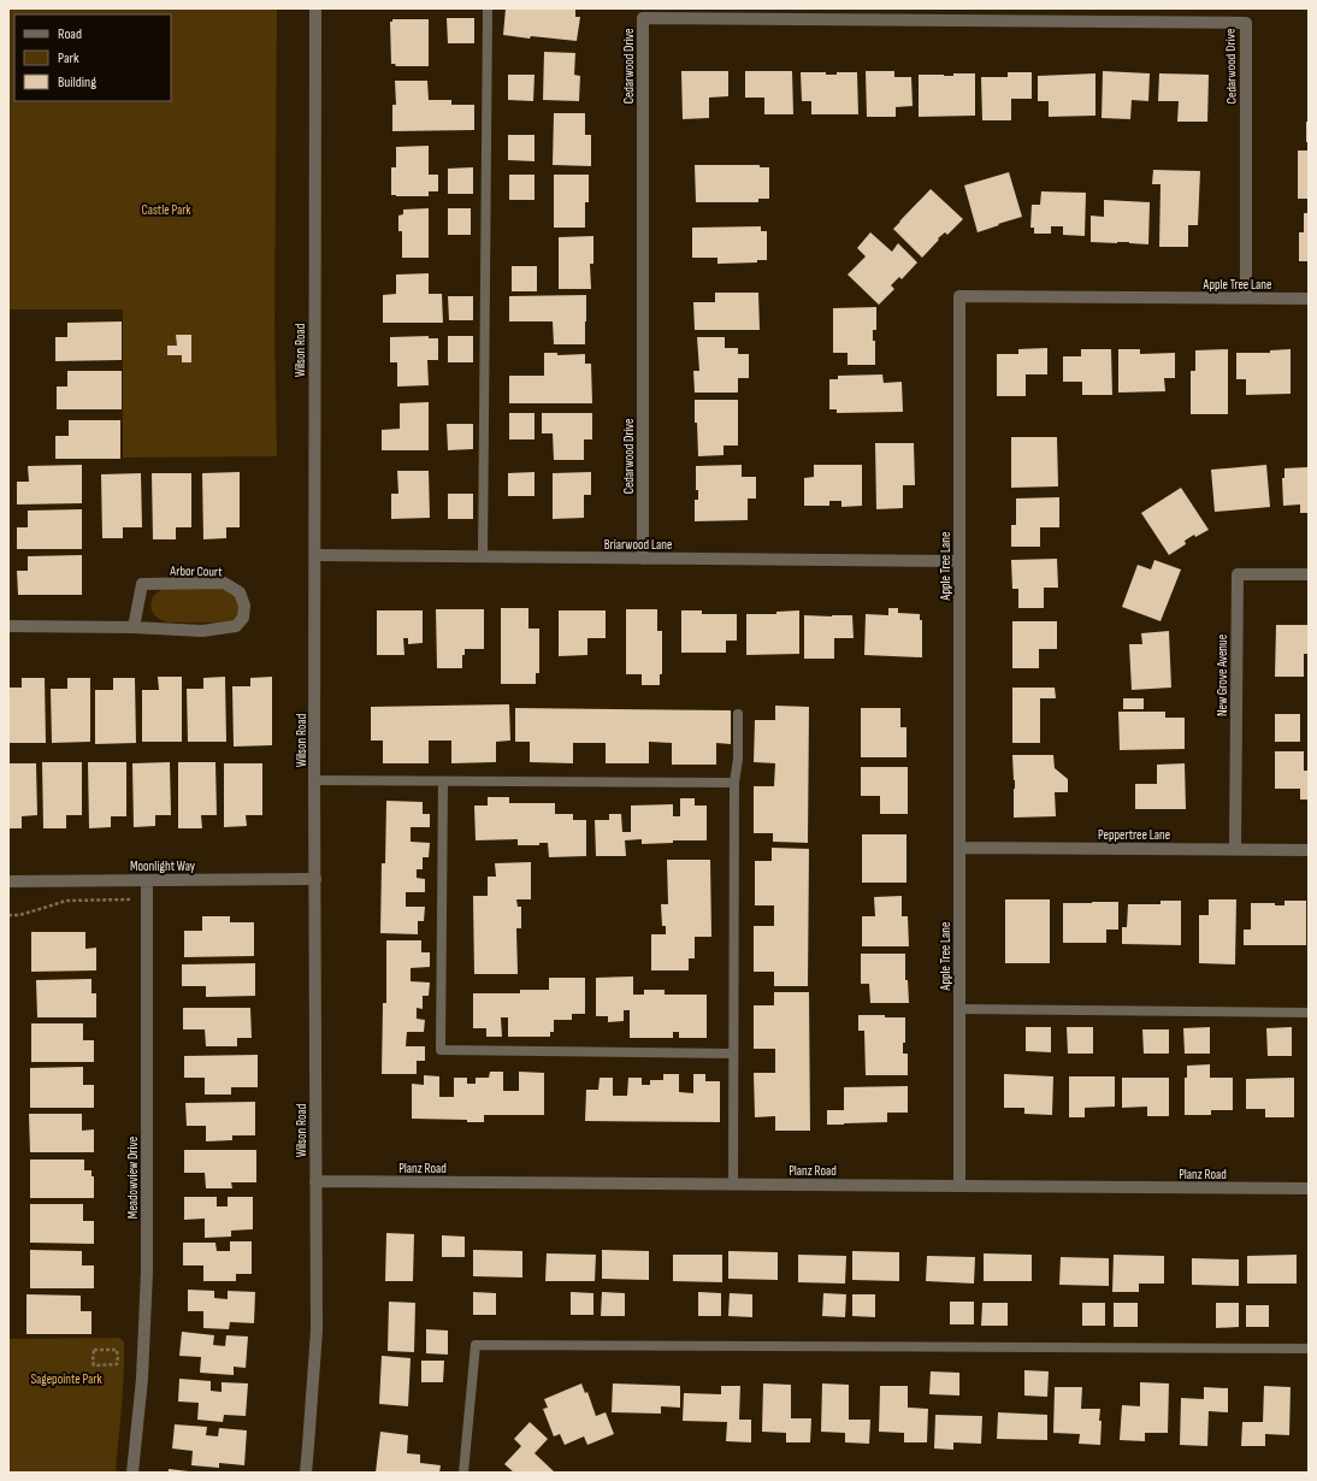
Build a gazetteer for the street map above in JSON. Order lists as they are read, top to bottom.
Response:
{
  "streets": {
    "street": [
      "Cedarwood Drive",
      "Apple Tree Lane",
      "Wilson Road",
      "Briarwood Lane",
      "Arbor Court",
      "New Grove Avenue",
      "Peppertree Lane",
      "Moonlight Way",
      "Planz Road",
      "Meadowview Drive"
    ]
  },
  "crossings": [
    ["Cedarwood Drive", "Apple Tree Lane"],
    ["Cedarwood Drive", "Briarwood Lane"],
    ["Apple Tree Lane", "Briarwood Lane"],
    ["Apple Tree Lane", "Peppertree Lane"],
    ["Apple Tree Lane", "Planz Road"],
    ["Wilson Road", "Briarwood Lane"],
    ["Wilson Road", "Moonlight Way"],
    ["Wilson Road", "Planz Road"],
    ["New Grove Avenue", "Peppertree Lane"],
    ["Moonlight Way", "Meadowview Drive"]
  ],
  "parks": ["Castle Park", "Sagepointe Park"],
  "legend": ["Road", "Park", "Building"]
}
